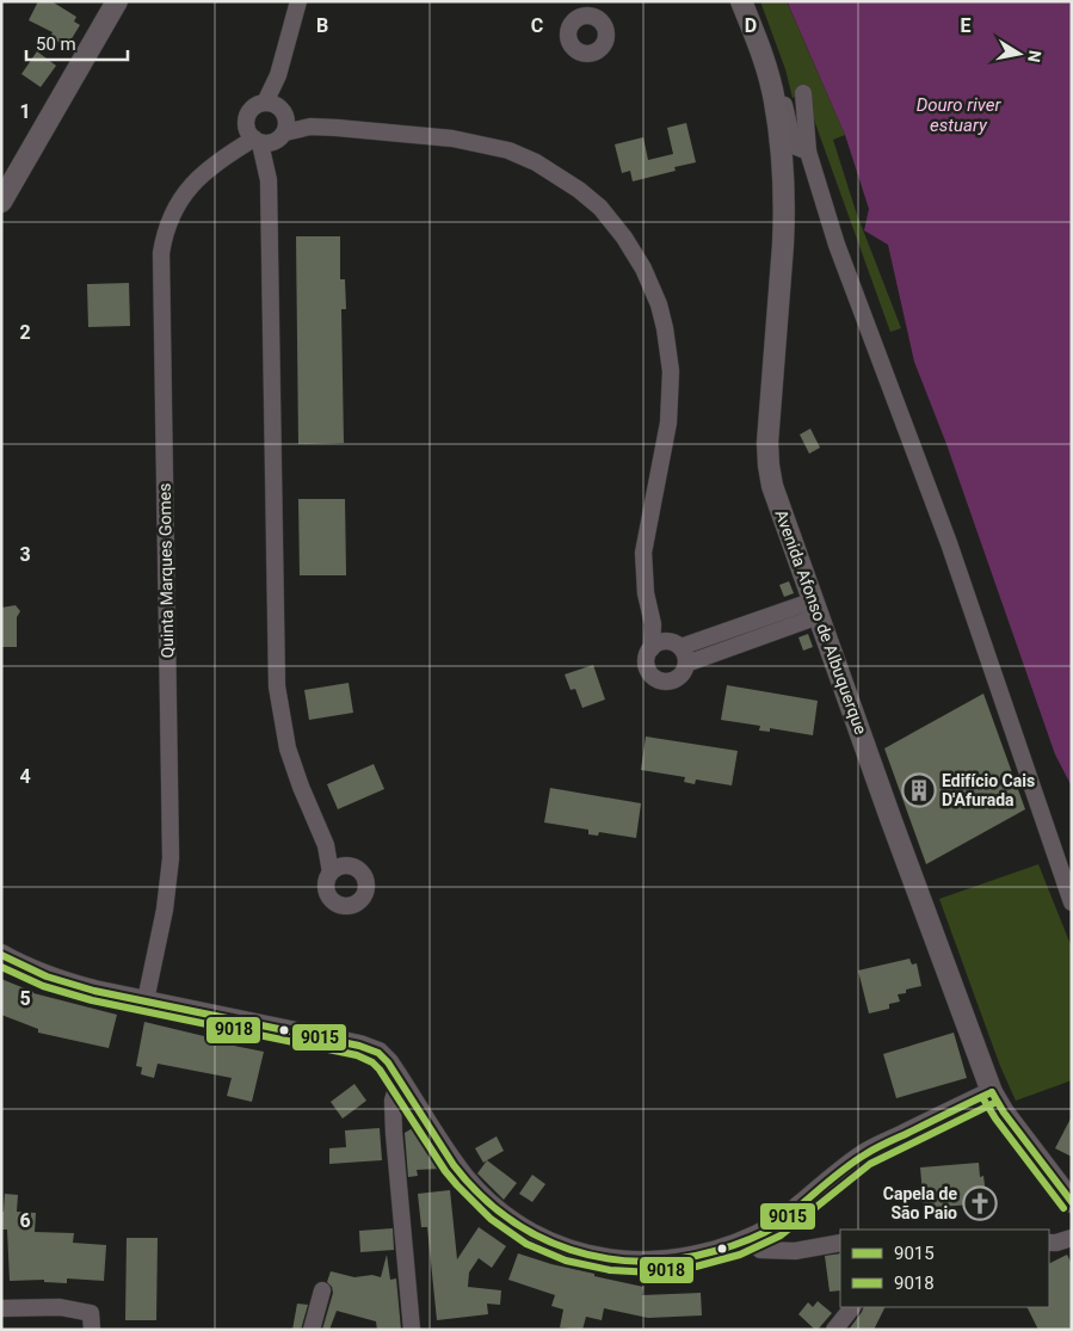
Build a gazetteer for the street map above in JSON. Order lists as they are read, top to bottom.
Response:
{
  "streets": {
    "main road": ["Avenida Afonso de Albuquerque"],
    "street": ["Quinta Marques Gomes"]
  },
  "water": ["Douro river estuary"],
  "places": {
    "building": ["Edifício Cais D'Afurada"],
    "church": ["Capela de São Paio"]
  },
  "lines": ["transit line 9015", "transit line 9018"],
  "legend": ["9015", "9018"],
  "scale_bar": "50 m",
  "north": "right",
  "grid": {
    "columns": [
      "B",
      "C",
      "D",
      "E"
    ],
    "rows": [
      "1",
      "2",
      "3",
      "4",
      "5",
      "6"
    ]
  }
}
